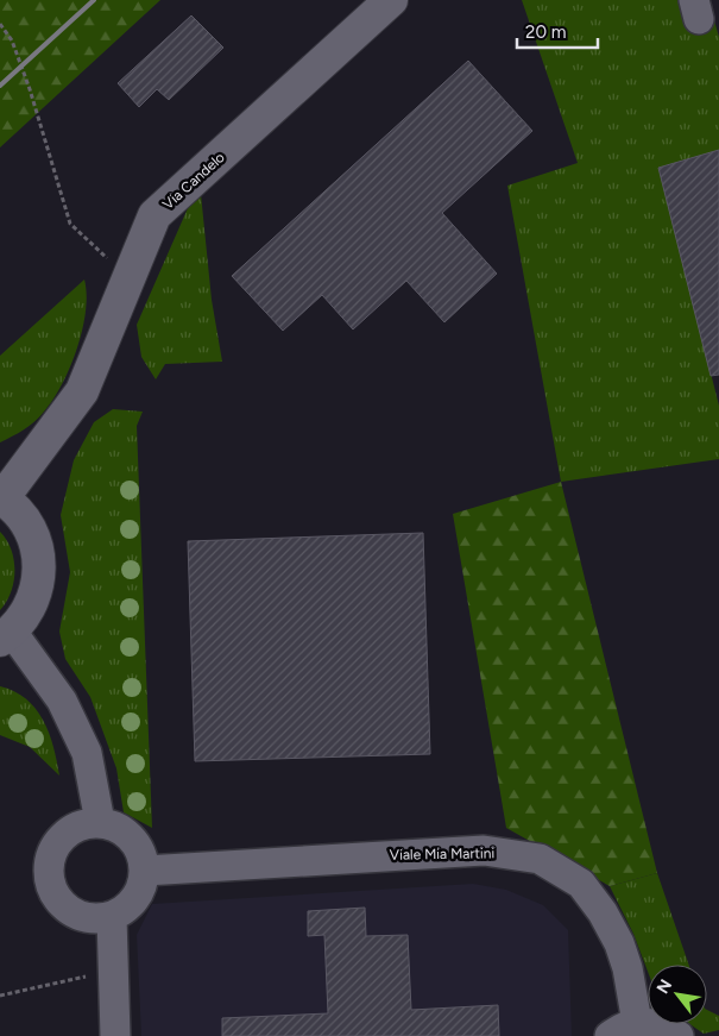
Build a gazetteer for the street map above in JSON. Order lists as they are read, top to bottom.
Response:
{
  "streets": {
    "street": ["Via Candelo", "Viale Mia Martini"]
  },
  "scale_bar": "20 m",
  "north": "top left"
}
